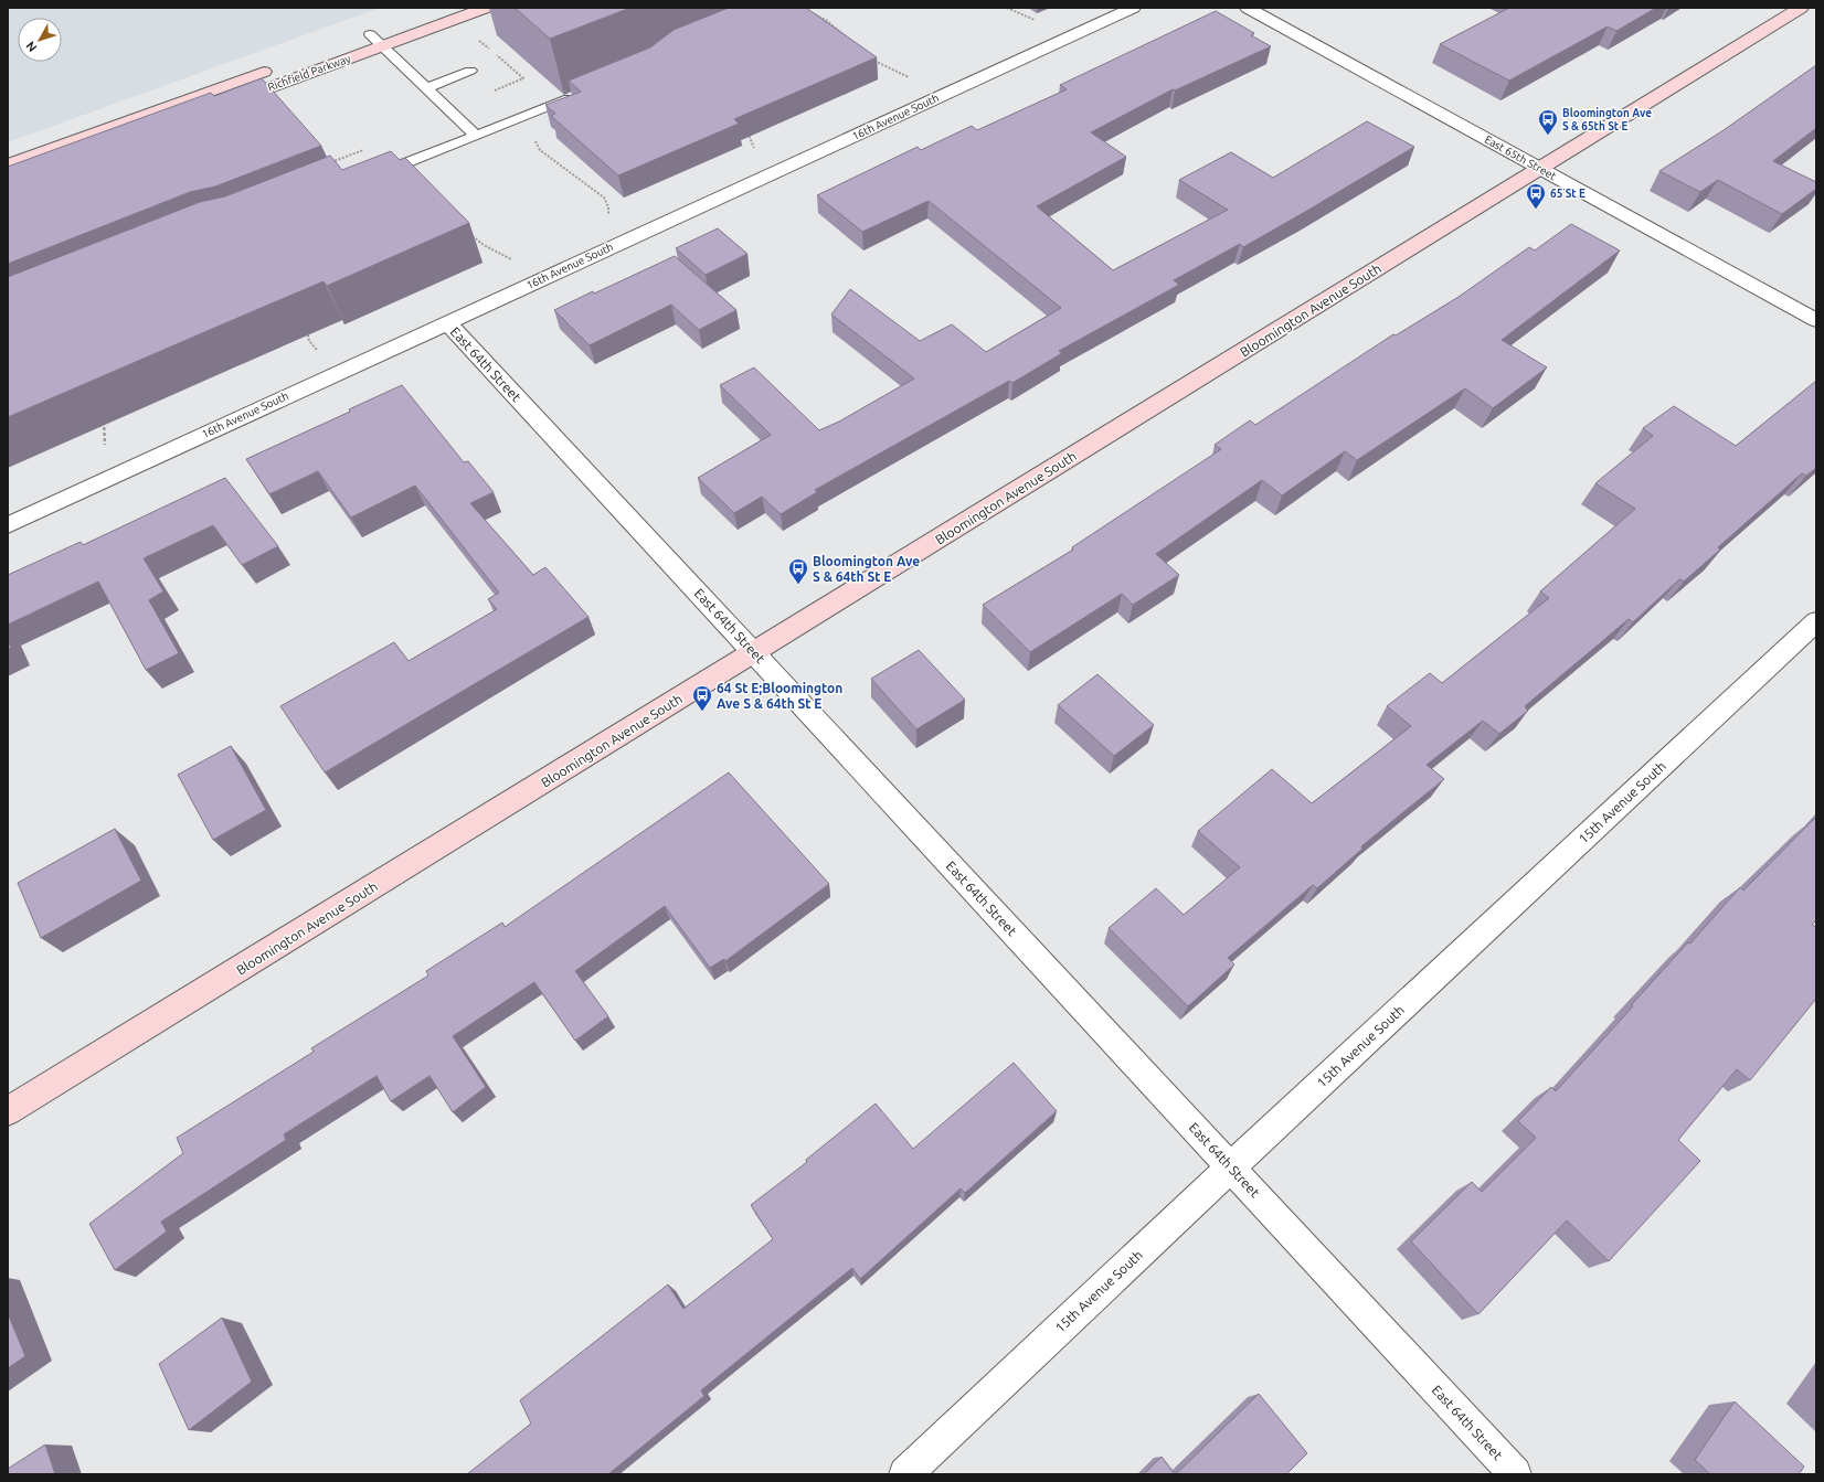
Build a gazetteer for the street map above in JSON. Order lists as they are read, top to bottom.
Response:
{
  "streets": {
    "street": [
      "Richfield Parkway",
      "16th Avenue South",
      "East 65th Street",
      "Bloomington Avenue South",
      "East 64th Street",
      "15th Avenue South"
    ]
  },
  "crossings": [
    ["16th Avenue South", "East 64th Street"],
    ["East 65th Street", "Bloomington Avenue South"],
    ["Bloomington Avenue South", "East 64th Street"],
    ["East 64th Street", "15th Avenue South"]
  ],
  "places": {
    "bus stop": [
      "Bloomington Ave S & 65th St E",
      "65 St E",
      "Bloomington Ave S & 64th St E",
      "64 St E;Bloomington Ave S & 64th St E"
    ]
  },
  "north": "bottom left"
}
